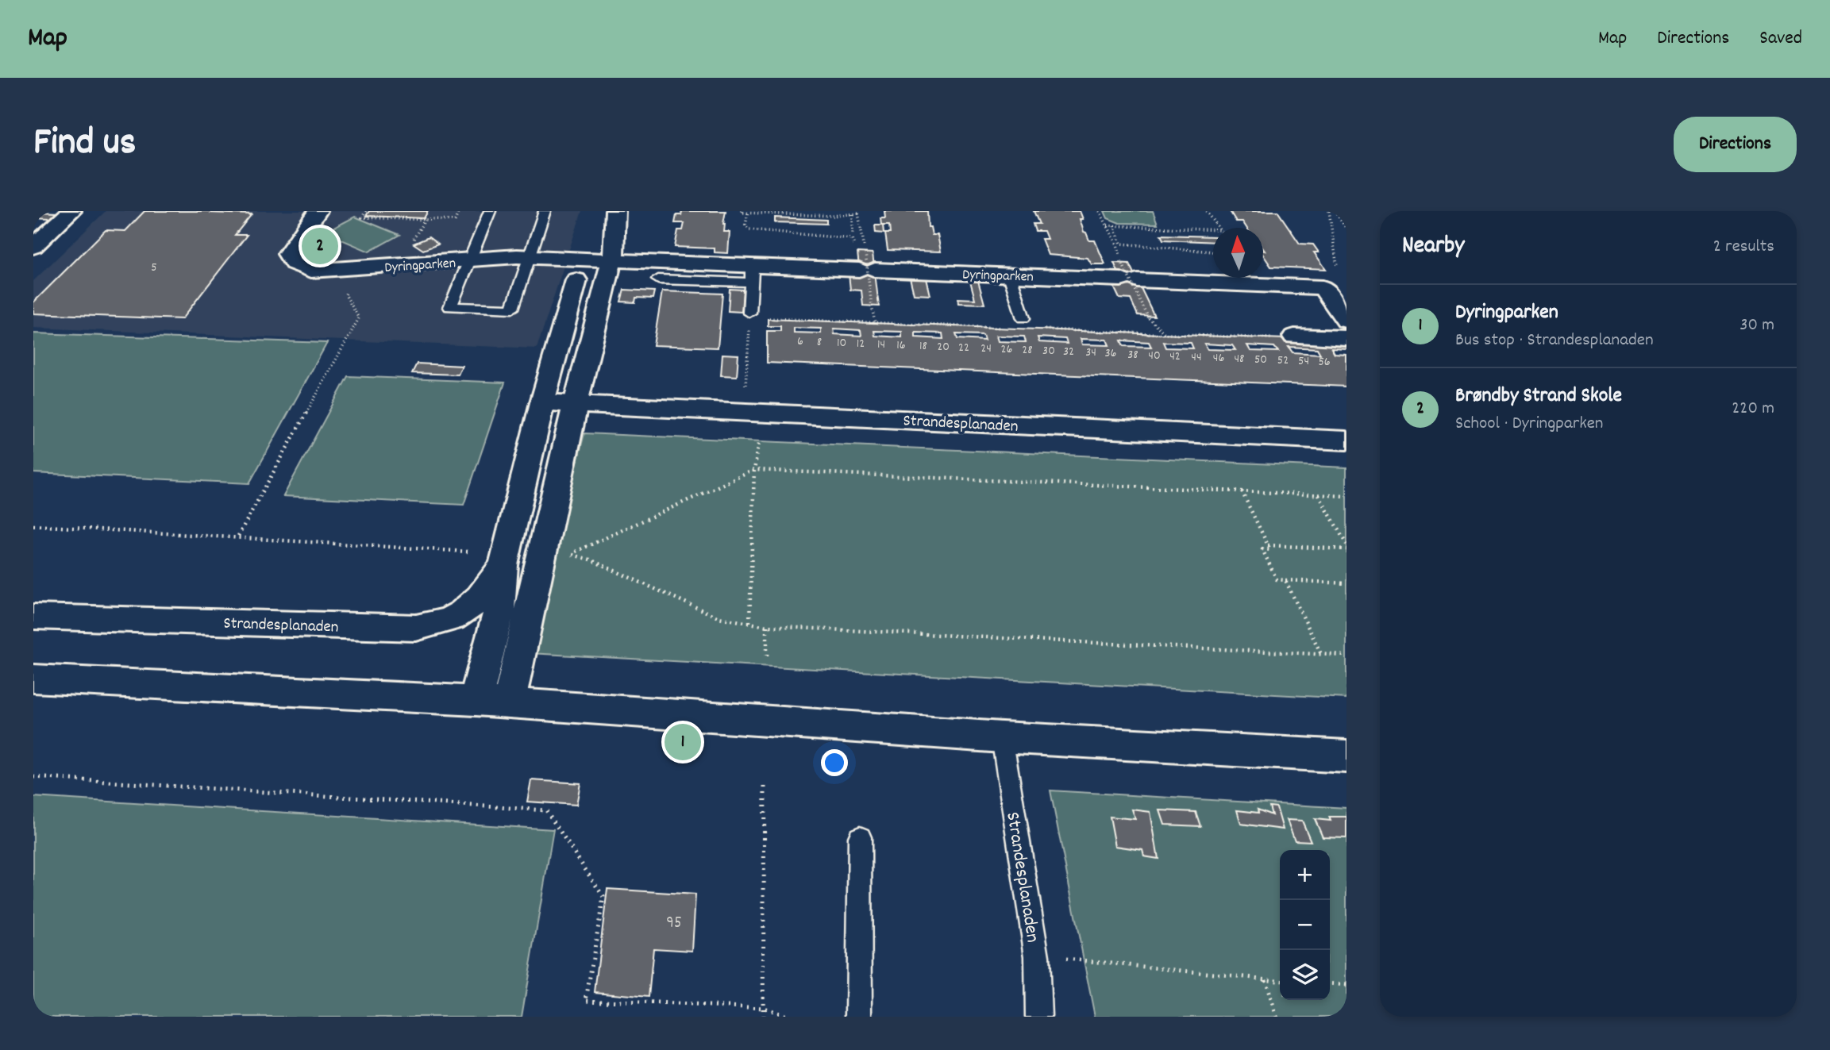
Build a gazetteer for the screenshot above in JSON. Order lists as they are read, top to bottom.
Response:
{
  "streets": {
    "street": ["Dyringparken", "Strandesplanaden"]
  },
  "house_numbers": [
    "5",
    "6",
    "8",
    "10",
    "12",
    "14",
    "16",
    "18",
    "20",
    "22",
    "24",
    "26",
    "28",
    "30",
    "32",
    "34",
    "36",
    "38",
    "40",
    "42",
    "44",
    "46",
    "48",
    "50",
    "52",
    "54",
    "56",
    "95"
  ],
  "north": "top",
  "page": {
    "header": "Map",
    "nav": ["Map", "Directions", "Saved"],
    "title": "Find us",
    "buttons": "Directions",
    "heading": ["Nearby", "2 results"],
    "pins": ["2", "1"],
    "list": [
      {
        "mark": "1",
        "name": "Dyringparken",
        "note": "Bus stop · Strandesplanaden",
        "value": "30 m"
      },
      {
        "mark": "2",
        "name": "Brøndby Strand Skole",
        "note": "School · Dyringparken",
        "value": "220 m"
      }
    ],
    "map_buttons": ["+", "−"]
  }
}
